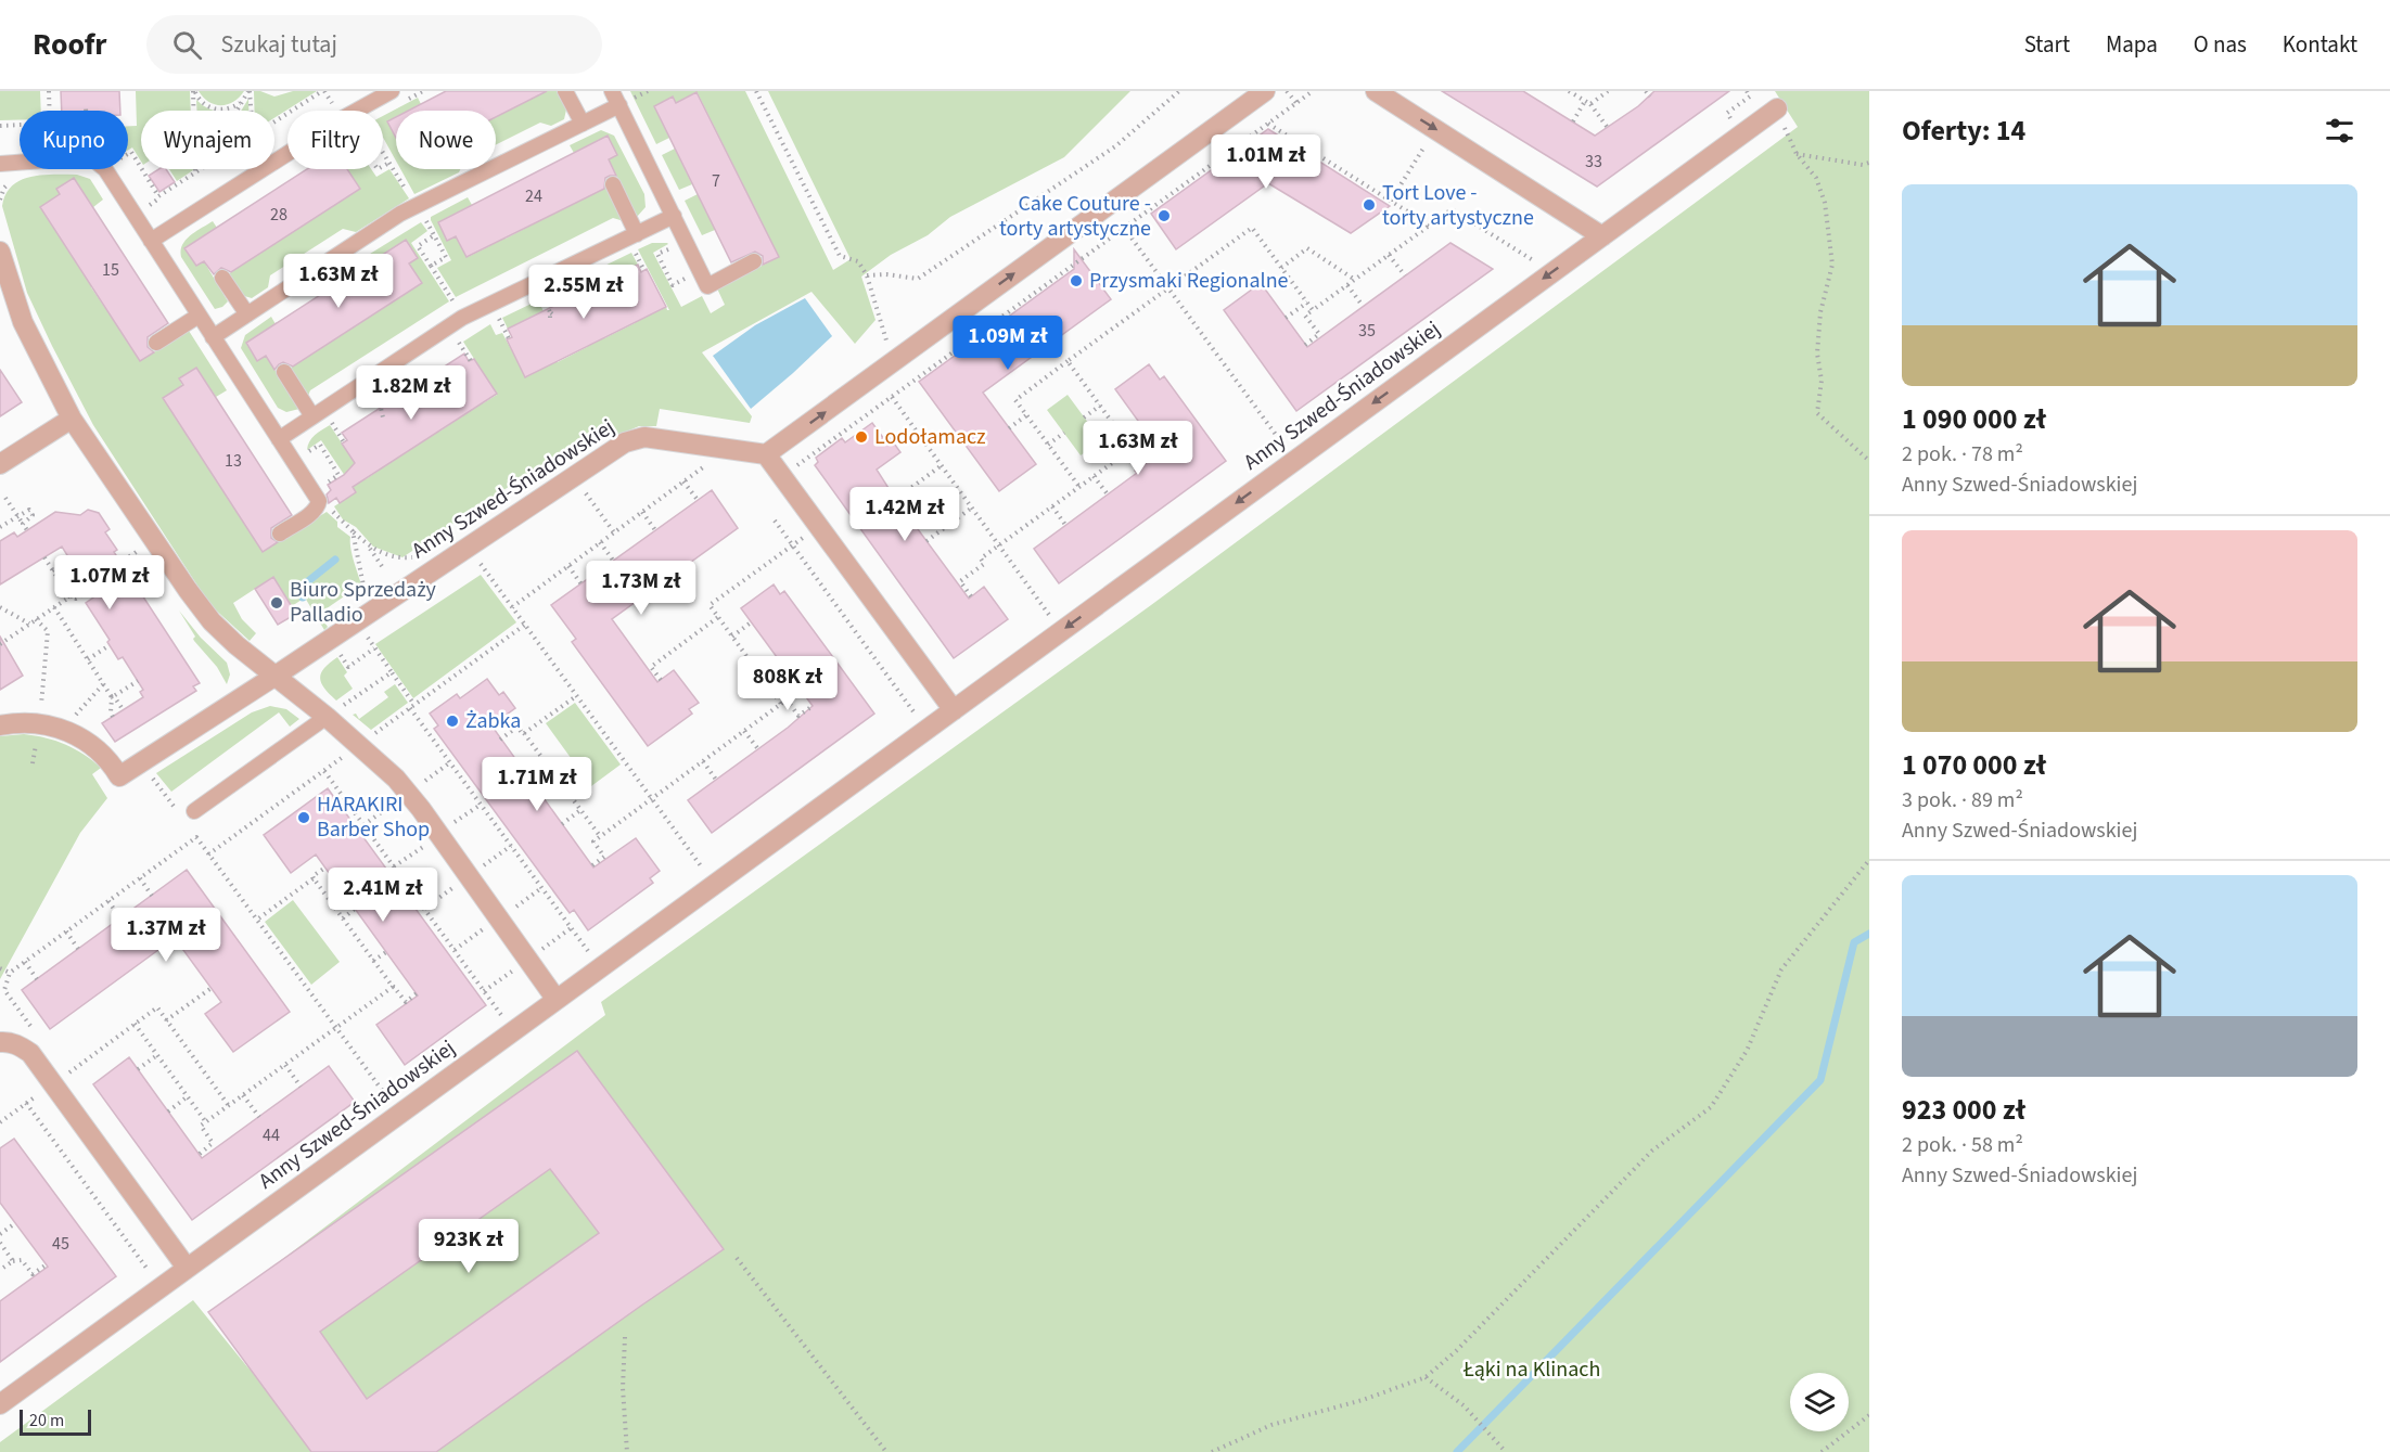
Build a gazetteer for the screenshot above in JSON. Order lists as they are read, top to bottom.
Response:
{
  "streets": {
    "street": ["Anny Szwed-Śniadowskiej"]
  },
  "parks": ["Łąki na Klinach"],
  "places": [
    "Tort Love - torty artystyczne",
    "Cake Couture - torty artystyczne",
    "Przysmaki Regionalne",
    "Lodołamacz",
    "Biuro Sprzedaży Palladio",
    "Żabka",
    "HARAKIRI Barber Shop"
  ],
  "house_numbers": [
    "33",
    "7",
    "24",
    "28",
    "15",
    "35",
    "13",
    "44",
    "45"
  ],
  "scale_bar": "20 m",
  "page": {
    "header": "Roofr",
    "search": "Szukaj tutaj",
    "nav": [
      "Start",
      "Mapa",
      "O nas",
      "Kontakt"
    ],
    "heading": "Oferty: 14",
    "chip": [
      "Kupno",
      "Wynajem",
      "Filtry",
      "Nowe"
    ],
    "price": [
      "1.01M zł",
      "1.63M zł",
      "2.55M zł",
      "1.09M zł",
      "1.82M zł",
      "1.63M zł",
      "1.42M zł",
      "1.07M zł",
      "1.73M zł",
      "808K zł",
      "1.71M zł",
      "2.41M zł",
      "1.37M zł",
      "923K zł"
    ],
    "list": [
      {
        "name": "1 090 000 zł",
        "note": "2 pok. · 78 m² · Anny Szwed-Śniadowskiej"
      },
      {
        "name": "1 070 000 zł",
        "note": "3 pok. · 89 m² · Anny Szwed-Śniadowskiej"
      },
      {
        "name": "923 000 zł",
        "note": "2 pok. · 58 m² · Anny Szwed-Śniadowskiej"
      }
    ],
    "scale": "20 m"
  }
}
